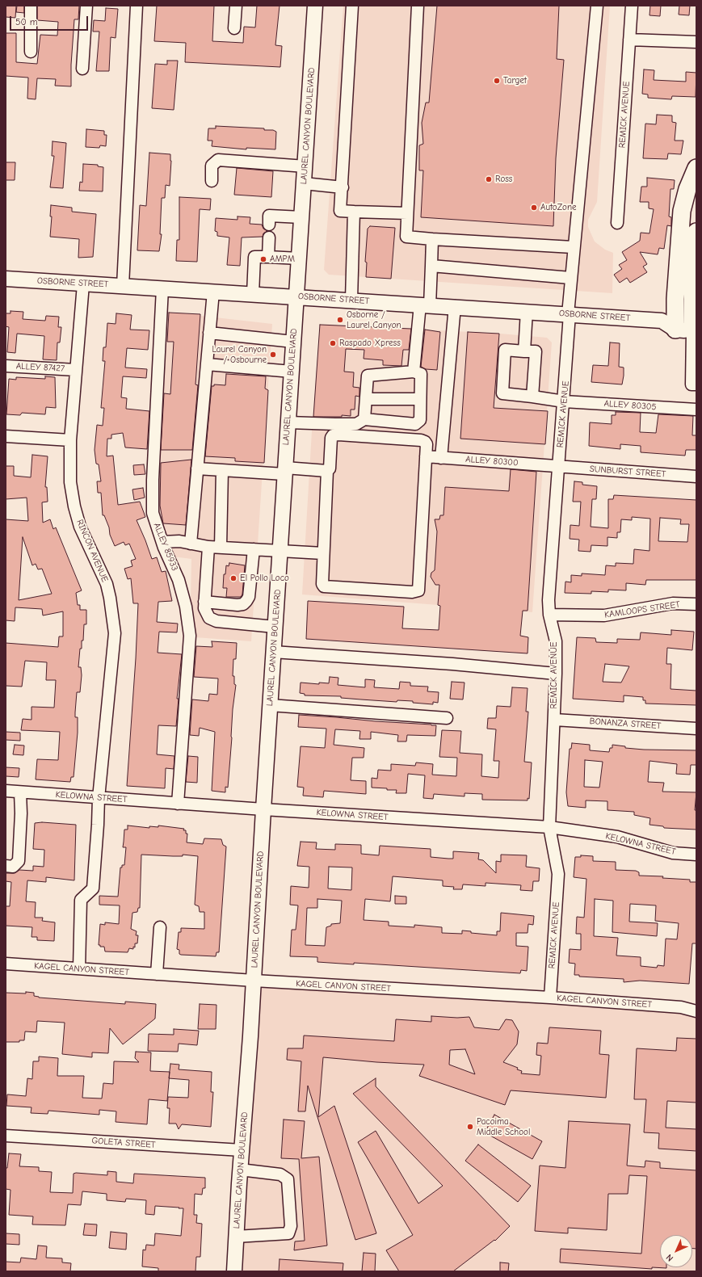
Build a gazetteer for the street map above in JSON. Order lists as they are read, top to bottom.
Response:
{
  "streets": {
    "main road": ["LAUREL CANYON BOULEVARD", "OSBORNE STREET"],
    "street": [
      "REMICK AVENUE",
      "ALLEY 87427",
      "ALLEY 80305",
      "ALLEY 80300",
      "SUNBURST STREET",
      "ALLEY 85933",
      "RINCON AVENUE",
      "KAMLOOPS STREET",
      "BONANZA STREET",
      "KELOWNA STREET",
      "KAGEL CANYON STREET",
      "GOLETA STREET"
    ]
  },
  "crossings": [
    ["REMICK AVENUE", "OSBORNE STREET"],
    ["REMICK AVENUE", "ALLEY 80305"],
    ["REMICK AVENUE", "ALLEY 80300"],
    ["REMICK AVENUE", "SUNBURST STREET"],
    ["REMICK AVENUE", "KAMLOOPS STREET"],
    ["REMICK AVENUE", "BONANZA STREET"],
    ["REMICK AVENUE", "KELOWNA STREET"],
    ["REMICK AVENUE", "KAGEL CANYON STREET"],
    ["LAUREL CANYON BOULEVARD", "OSBORNE STREET"],
    ["LAUREL CANYON BOULEVARD", "KELOWNA STREET"],
    ["LAUREL CANYON BOULEVARD", "KAGEL CANYON STREET"],
    ["LAUREL CANYON BOULEVARD", "GOLETA STREET"],
    ["OSBORNE STREET", "ALLEY 85933"],
    ["OSBORNE STREET", "RINCON AVENUE"],
    ["ALLEY 87427", "RINCON AVENUE"],
    ["ALLEY 80300", "SUNBURST STREET"],
    ["ALLEY 85933", "KELOWNA STREET"],
    ["RINCON AVENUE", "KELOWNA STREET"],
    ["RINCON AVENUE", "KAGEL CANYON STREET"]
  ],
  "places": [
    "Target",
    "Ross",
    "AutoZone",
    "AMPM",
    "Osborne / Laurel Canyon",
    "Raspado Xpress",
    "Laurel Canyon / Osbourne",
    "El Pollo Loco",
    "Pacoima Middle School"
  ],
  "scale_bar": "50 m",
  "north": "bottom left"
}
